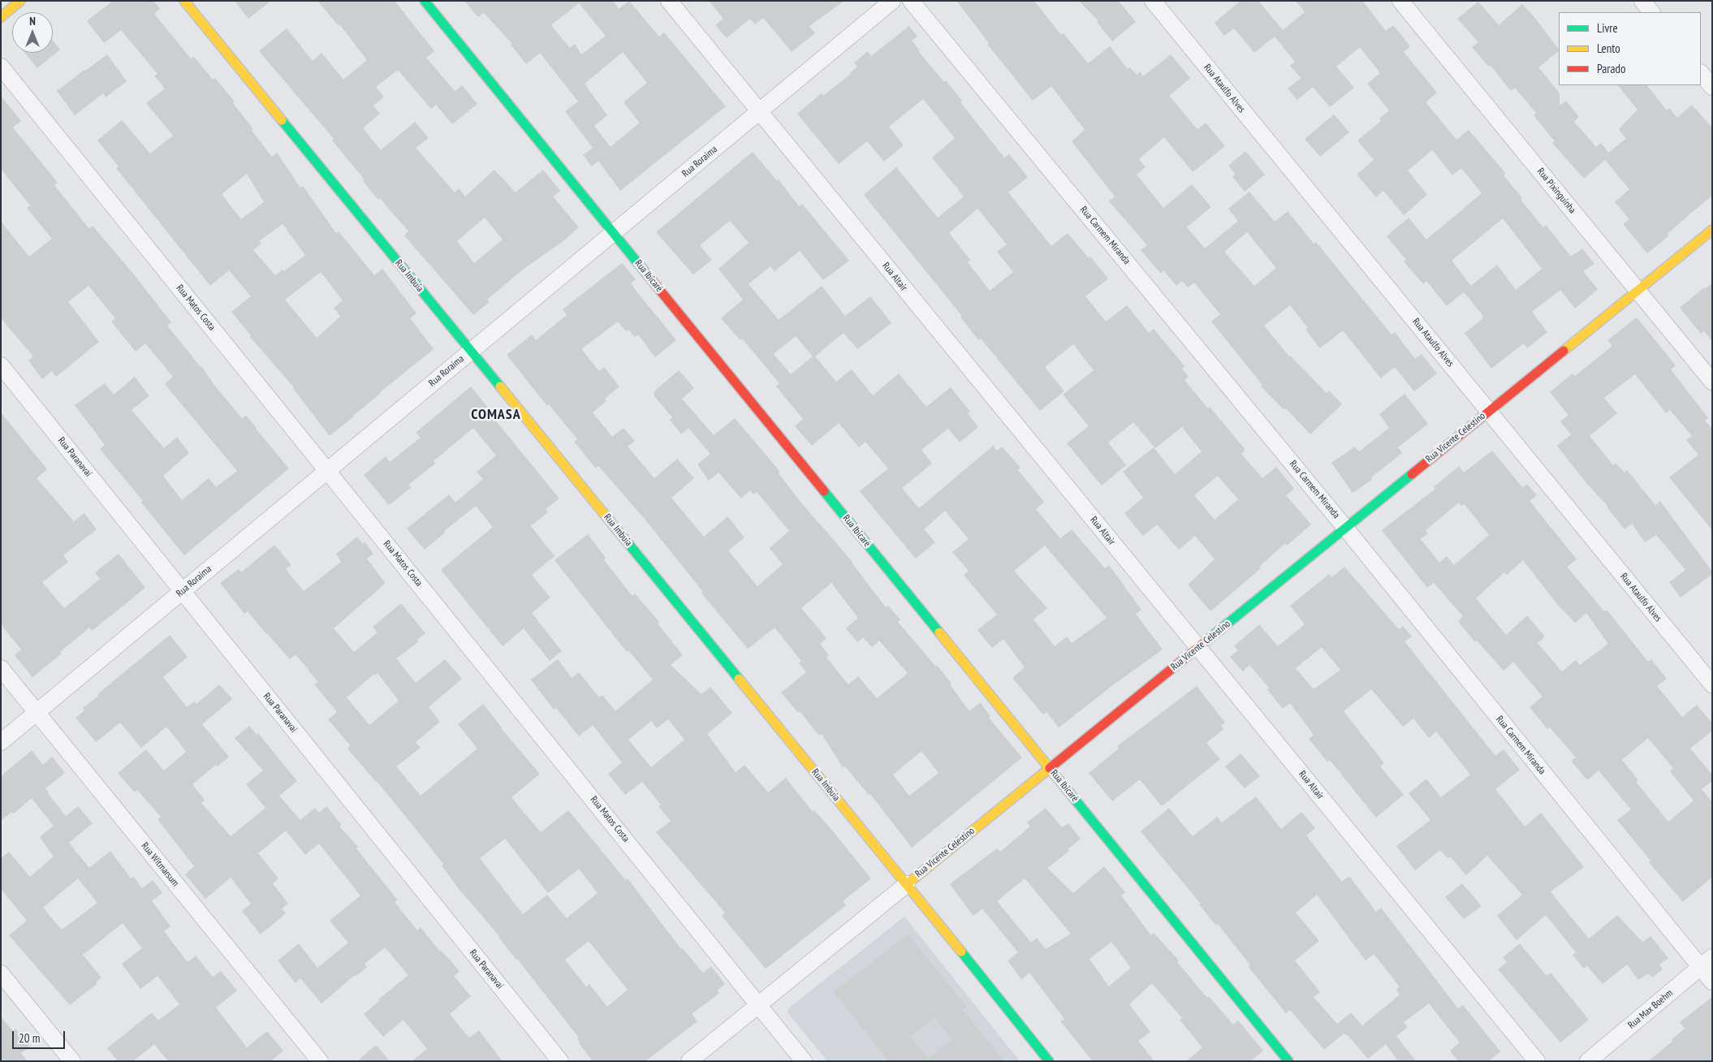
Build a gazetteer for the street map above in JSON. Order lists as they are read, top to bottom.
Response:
{
  "streets": {
    "street": [
      "Rua Ataulfo Alves",
      "Rua Roraima",
      "Rua Pixinguinha",
      "Rua Carmem Miranda",
      "Rua Imbuia",
      "Rua Ibicaré",
      "Rua Altair",
      "Rua Matos Costa",
      "Rua Vicente Celestino",
      "Rua Paranavaí",
      "Rua Witmarsum",
      "Rua Max Boehm"
    ]
  },
  "crossings": [
    ["Rua Ataulfo Alves", "Rua Vicente Celestino"],
    ["Rua Roraima", "Rua Imbuia"],
    ["Rua Roraima", "Rua Ibicaré"],
    ["Rua Roraima", "Rua Altair"],
    ["Rua Roraima", "Rua Matos Costa"],
    ["Rua Roraima", "Rua Paranavaí"],
    ["Rua Roraima", "Rua Witmarsum"],
    ["Rua Pixinguinha", "Rua Vicente Celestino"],
    ["Rua Carmem Miranda", "Rua Vicente Celestino"],
    ["Rua Carmem Miranda", "Rua Max Boehm"],
    ["Rua Imbuia", "Rua Vicente Celestino"],
    ["Rua Ibicaré", "Rua Vicente Celestino"],
    ["Rua Altair", "Rua Vicente Celestino"],
    ["Rua Matos Costa", "Rua Vicente Celestino"]
  ],
  "districts": ["COMASA"],
  "legend": ["Livre", "Lento", "Parado"],
  "scale_bar": "20 m",
  "north": "top"
}
